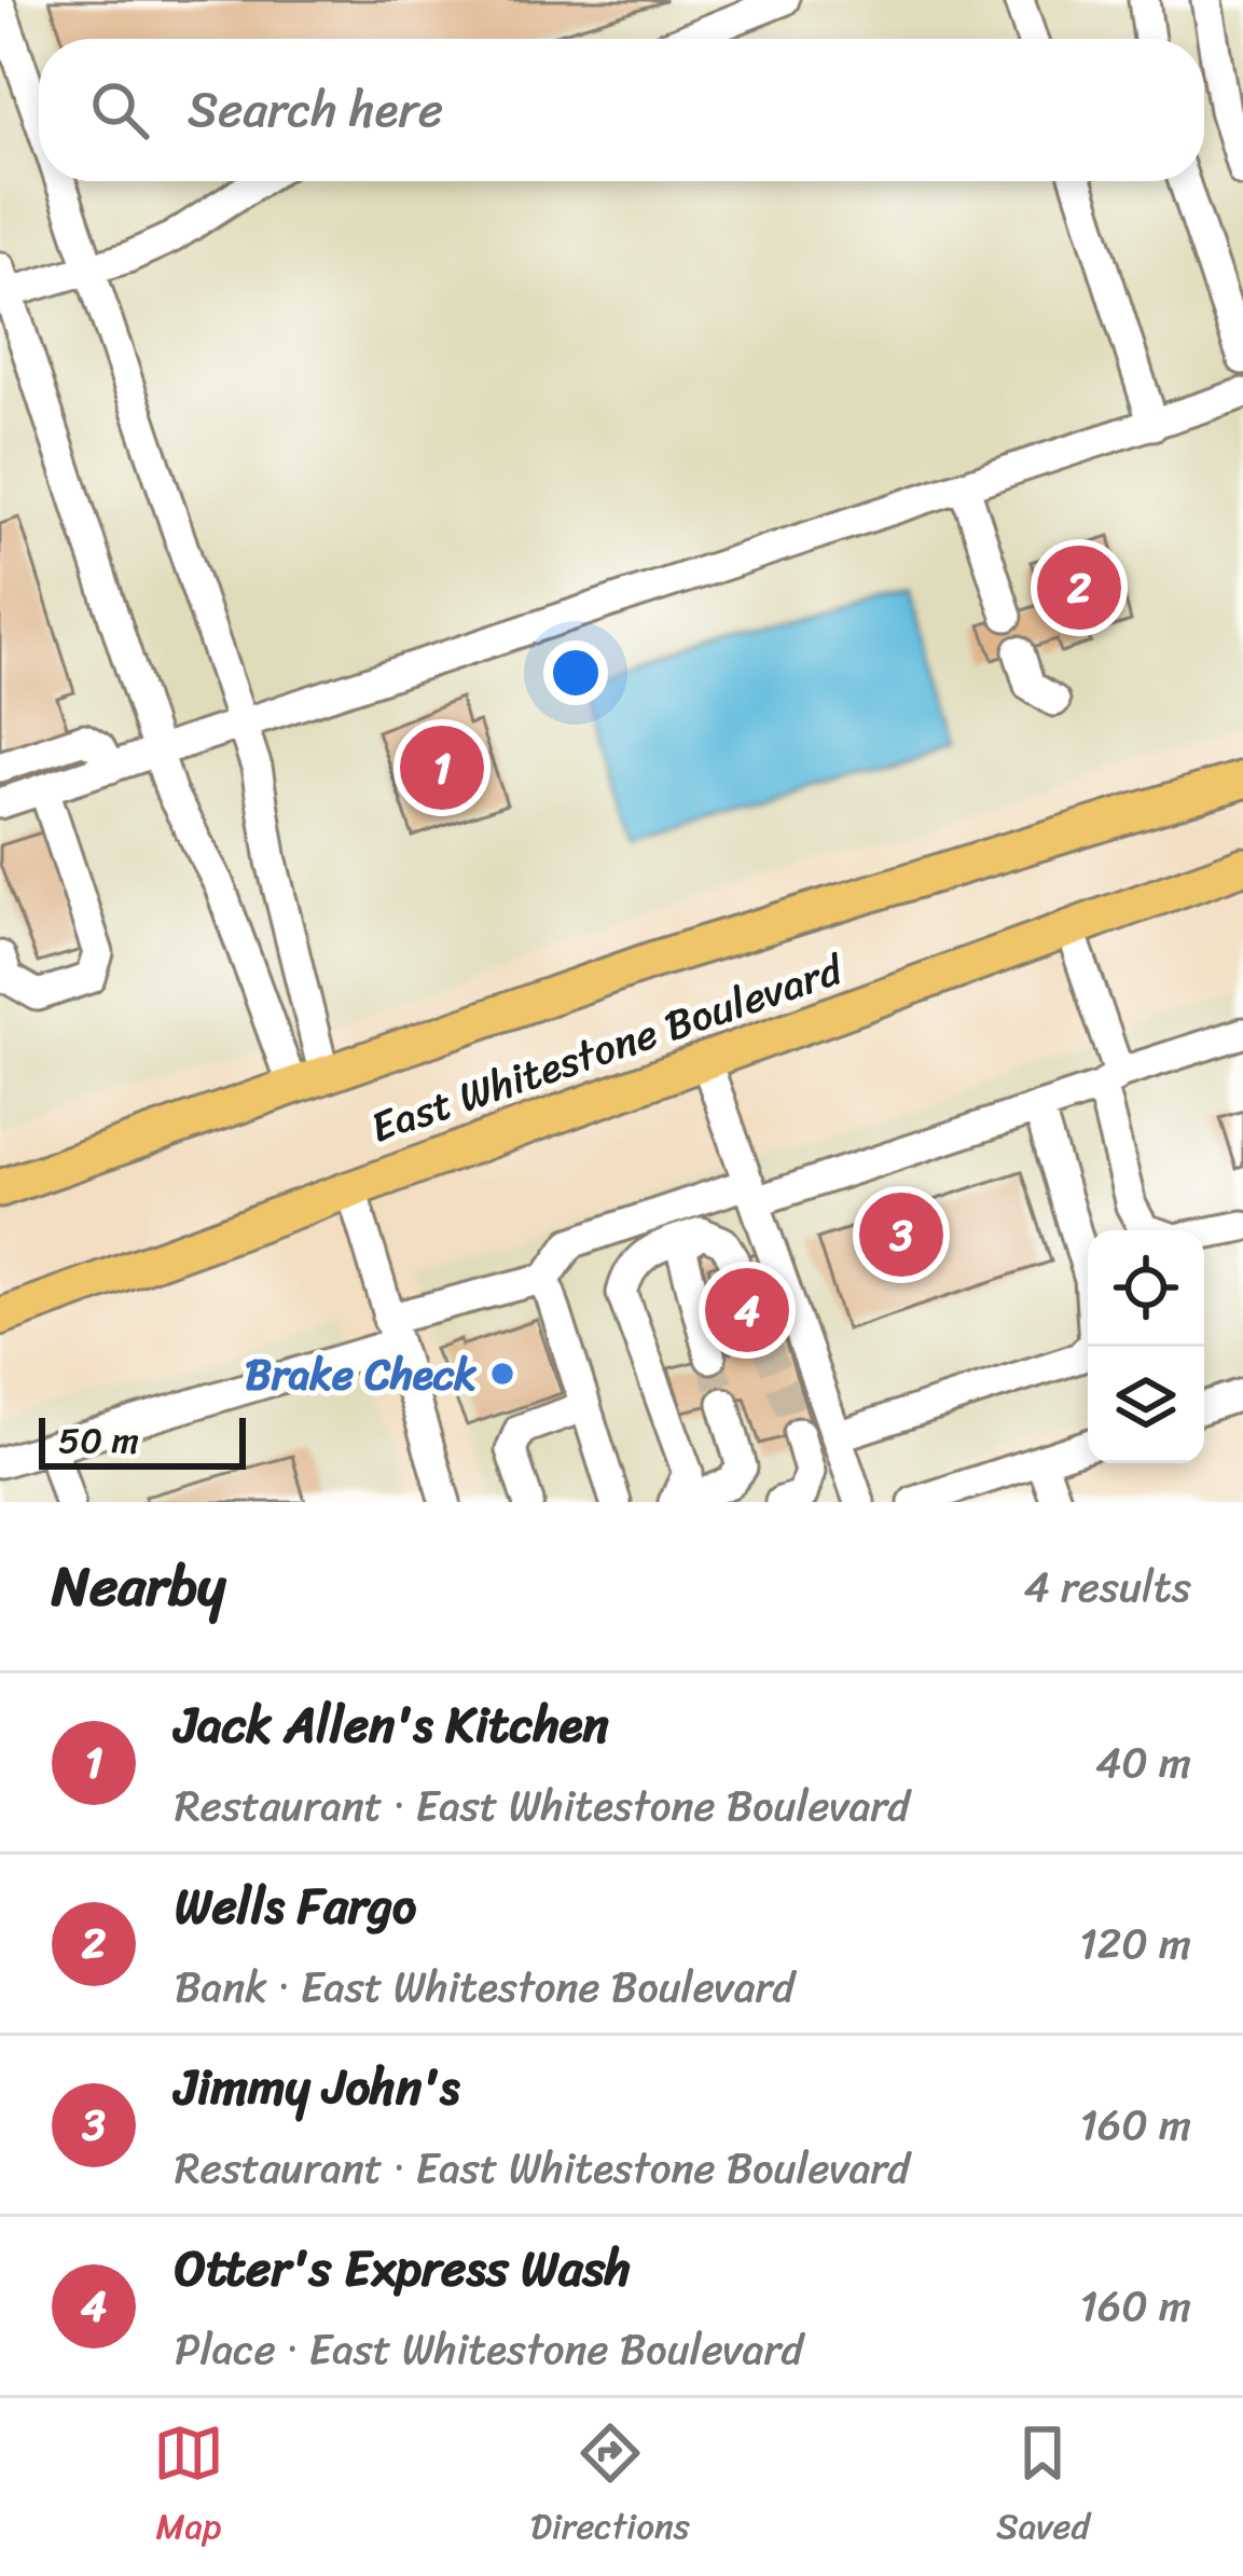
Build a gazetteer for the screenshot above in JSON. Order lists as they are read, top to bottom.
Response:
{
  "streets": {
    "main road": ["East Whitestone Boulevard"]
  },
  "places": ["Brake Check"],
  "scale_bar": "50 m",
  "page": {
    "search": "Search here",
    "pins": [
      "2",
      "1",
      "3",
      "4"
    ],
    "scale": "50 m",
    "heading": ["Nearby", "4 results"],
    "list": [
      {
        "mark": "1",
        "name": "Jack Allen's Kitchen",
        "note": "Restaurant · East Whitestone Boulevard",
        "value": "40 m"
      },
      {
        "mark": "2",
        "name": "Wells Fargo",
        "note": "Bank · East Whitestone Boulevard",
        "value": "120 m"
      },
      {
        "mark": "3",
        "name": "Jimmy John's",
        "note": "Restaurant · East Whitestone Boulevard",
        "value": "160 m"
      },
      {
        "mark": "4",
        "name": "Otter's Express Wash",
        "note": "Place · East Whitestone Boulevard",
        "value": "160 m"
      }
    ],
    "nav": ["Map", "Directions", "Saved"]
  }
}
